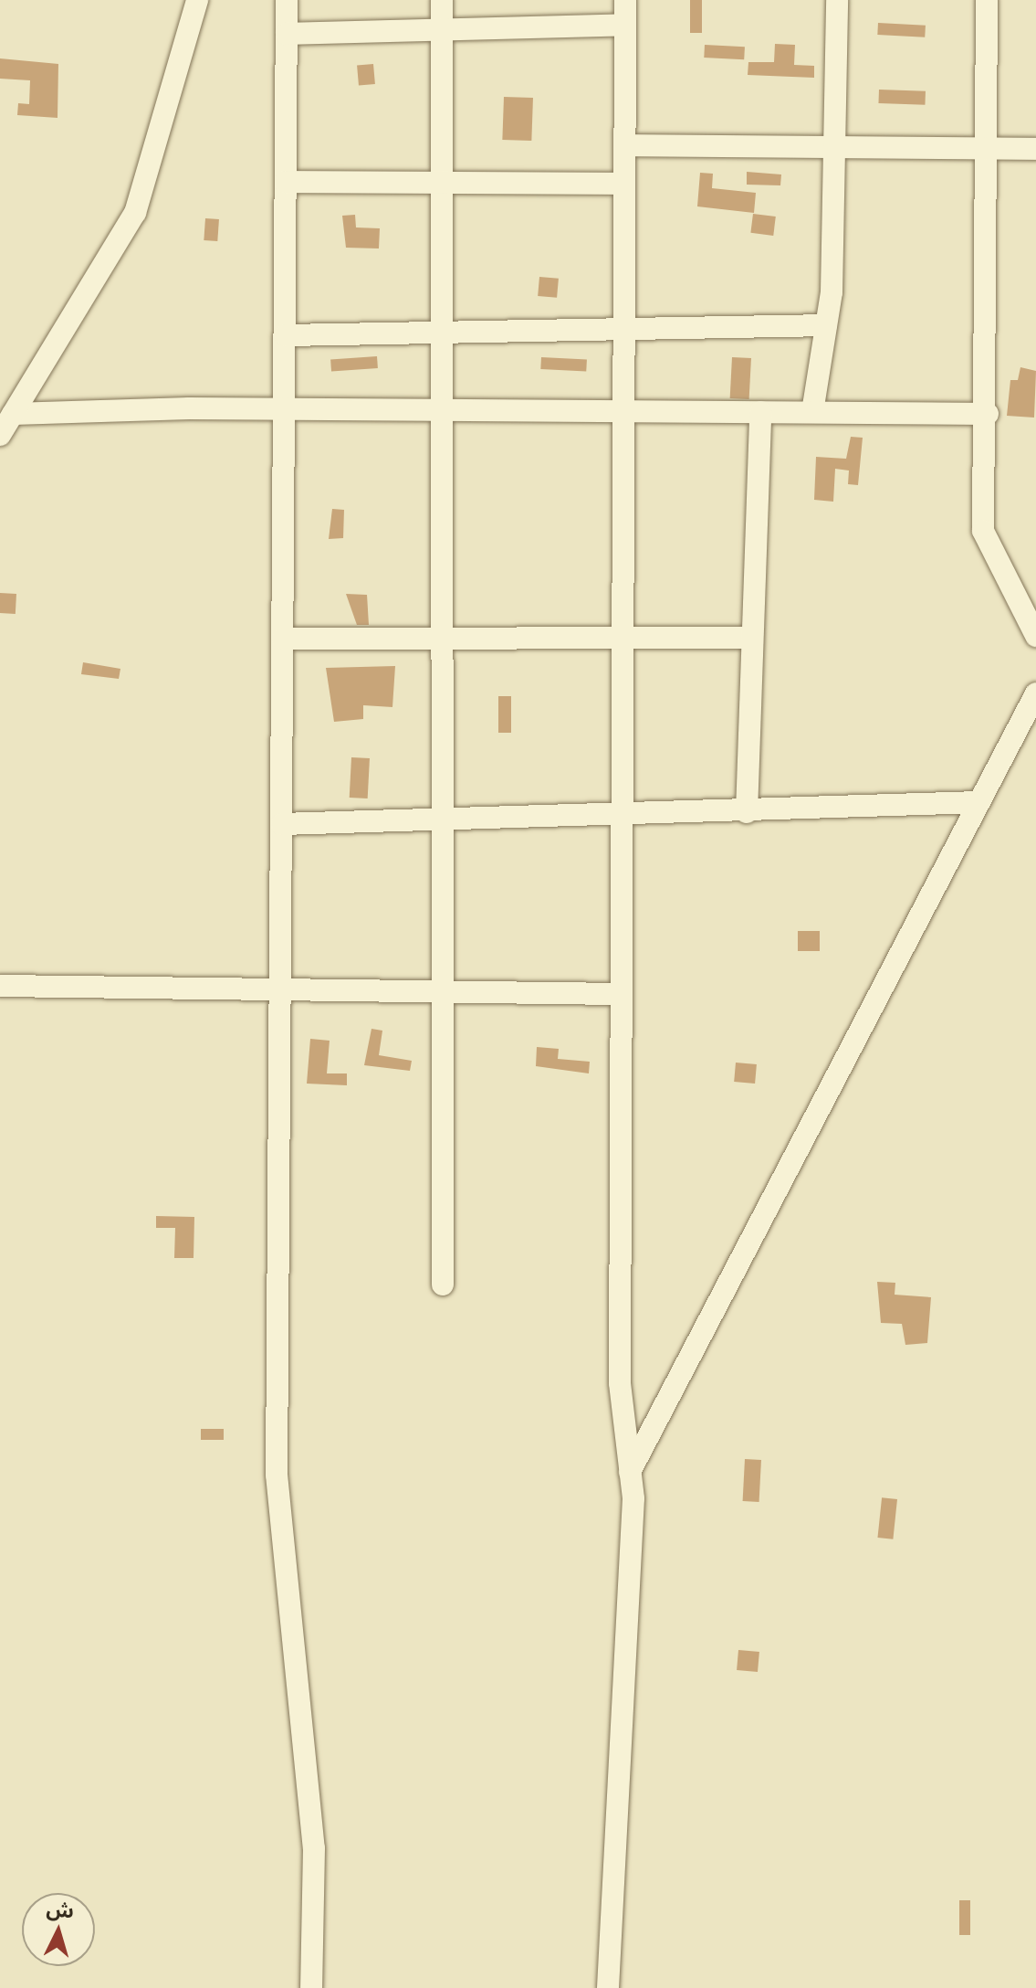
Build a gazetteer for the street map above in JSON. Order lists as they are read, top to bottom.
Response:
{
  "north": "top"
}
